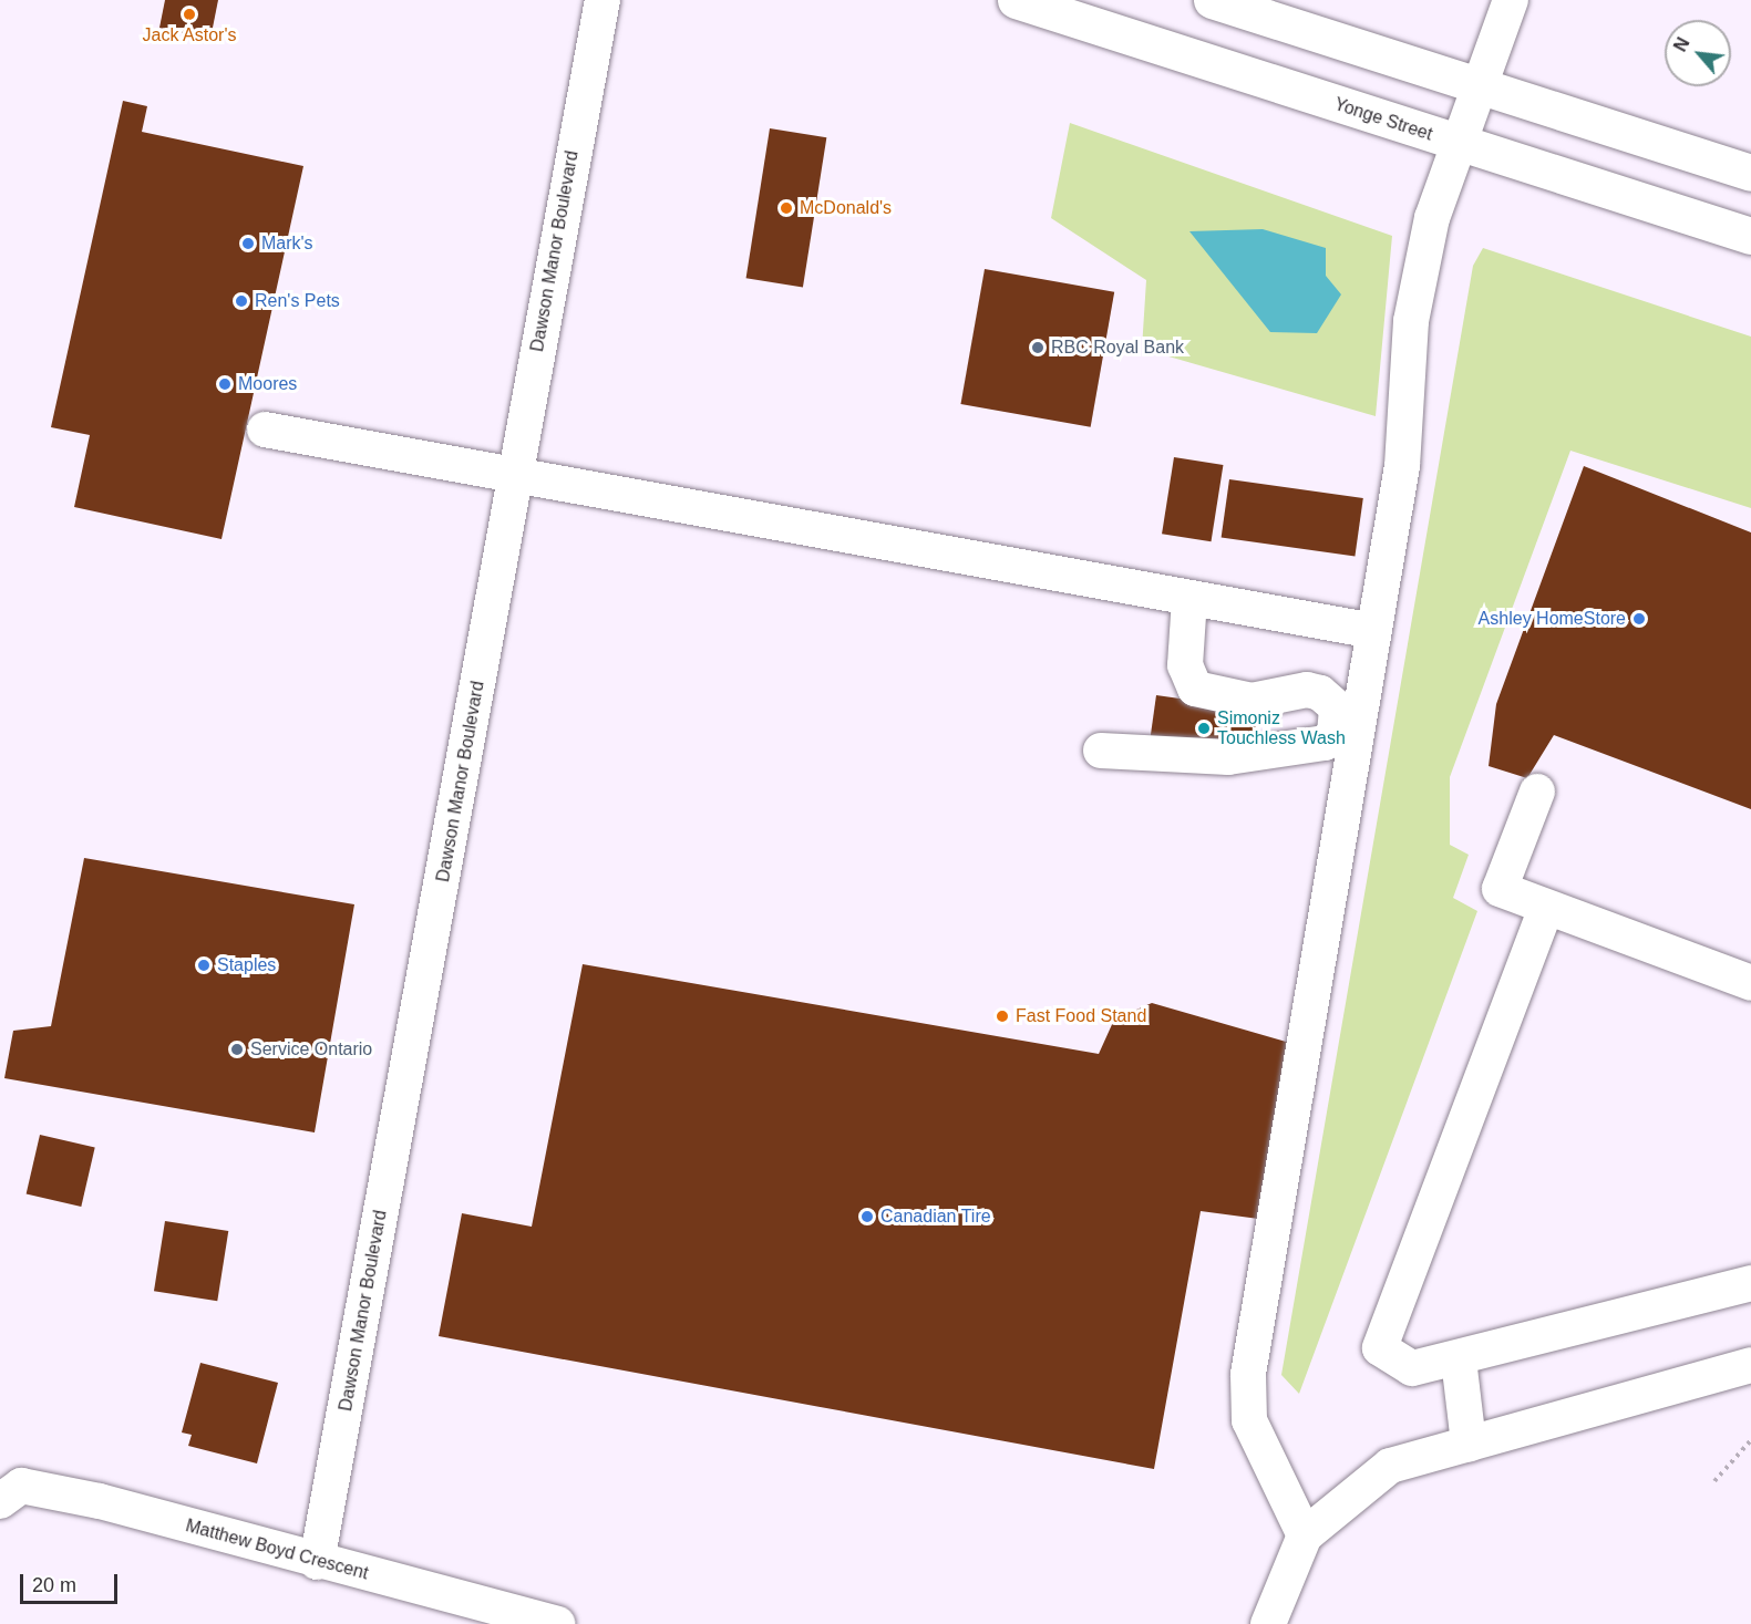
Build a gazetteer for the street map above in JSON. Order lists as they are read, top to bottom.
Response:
{
  "streets": {
    "main road": ["Yonge Street"],
    "street": ["Dawson Manor Boulevard", "Matthew Boyd Crescent"]
  },
  "crossings": [
    ["Dawson Manor Boulevard", "Matthew Boyd Crescent"]
  ],
  "places": [
    "Jack Astor's",
    "McDonald's",
    "Mark's",
    "Ren's Pets",
    "RBC Royal Bank",
    "Moores",
    "Ashley HomeStore",
    "Simoniz Touchless Wash",
    "Staples",
    "Fast Food Stand",
    "Service Ontario",
    "Canadian Tire"
  ],
  "scale_bar": "20 m",
  "north": "top left"
}
